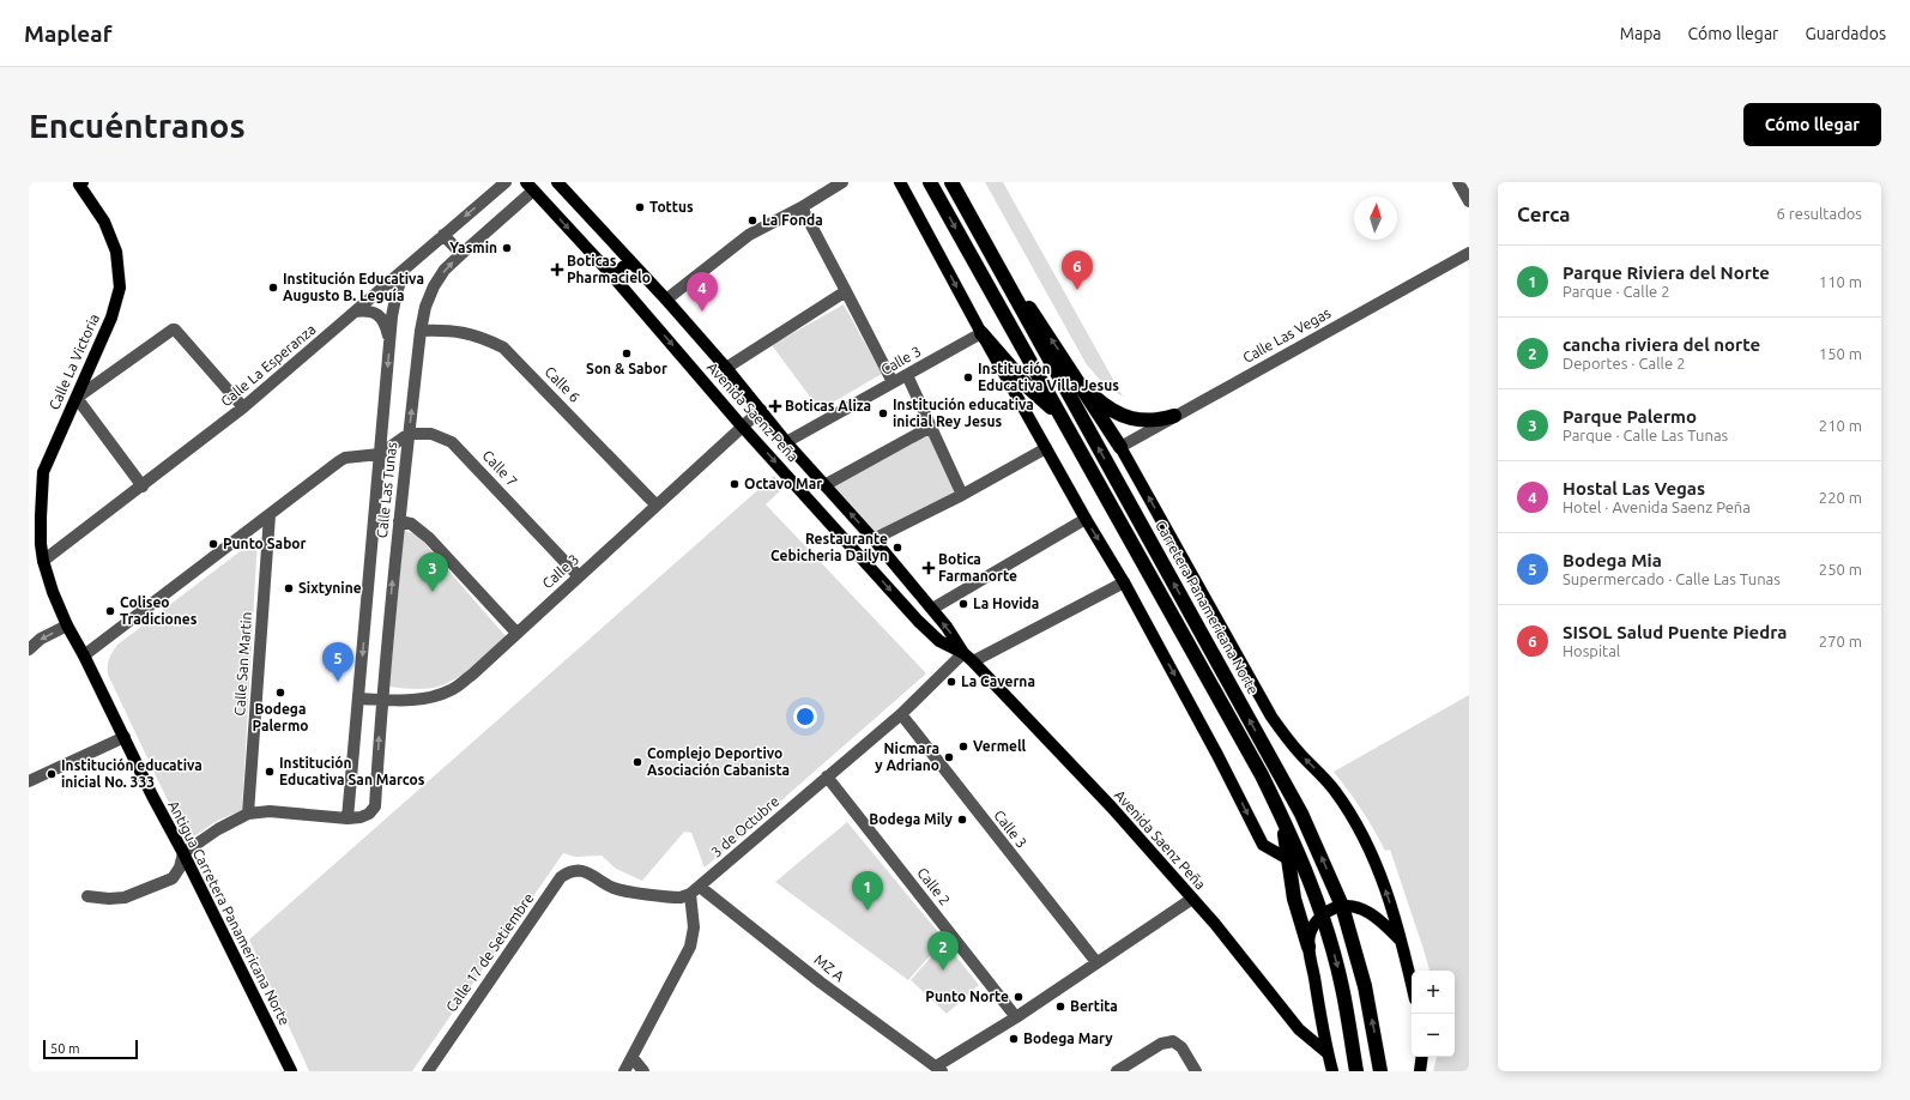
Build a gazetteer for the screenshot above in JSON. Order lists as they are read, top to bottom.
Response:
{
  "streets": {
    "highway": ["Carretera Panamericana Norte"],
    "main road": ["Calle La Victoria", "Avenida Saenz Peña", "Antigua Carretera Panamericana Norte"],
    "street": [
      "Calle Las Vegas",
      "Calle 3",
      "Calle La Esperanza",
      "Calle 6",
      "Calle 7",
      "Calle Las Tunas",
      "Calle San Martin",
      "3 de Octubre",
      "Calle 2",
      "Calle 17 de Setiembre",
      "MZ A"
    ]
  },
  "crossings": [
    ["Calle 3", "Calle 6"],
    ["Calle 3", "Avenida Saenz Peña"],
    ["Calle 3", "Calle 7"],
    ["Calle 3", "Calle Las Tunas"],
    ["Calle 3", "3 de Octubre"],
    ["Calle La Victoria", "Calle La Esperanza"],
    ["Calle La Victoria", "Antigua Carretera Panamericana Norte"],
    ["Calle La Esperanza", "Calle Las Tunas"],
    ["Calle La Esperanza", "Antigua Carretera Panamericana Norte"],
    ["Calle 6", "Calle Las Tunas"],
    ["Avenida Saenz Peña", "Calle Las Tunas"],
    ["Avenida Saenz Peña", "3 de Octubre"],
    ["Calle 7", "Calle Las Tunas"],
    ["Calle Las Tunas", "Calle San Martin"],
    ["Calle Las Tunas", "Antigua Carretera Panamericana Norte"],
    ["3 de Octubre", "Calle 2"],
    ["3 de Octubre", "Calle 17 de Setiembre"],
    ["3 de Octubre", "MZ A"],
    ["Calle 17 de Setiembre", "MZ A"]
  ],
  "places": {
    "other": [
      "Tottus",
      "La Fonda",
      "Yasmin",
      "Institución Educativa Augusto B. Leguía",
      "Son & Sabor",
      "Institución Educativa Villa Jesus",
      "Institución educativa inicial Rey Jesus",
      "Octavo Mar",
      "Punto Sabor",
      "Restaurante Cebicheria Dailyn",
      "Sixtynine",
      "La Hovida",
      "Coliseo Tradiciones",
      "La Caverna",
      "Bodega Palermo",
      "Vermell",
      "Nicmara y Adriano",
      "Complejo Deportivo Asociación Cabanista",
      "Institución Educativa San Marcos",
      "Institución educativa inicial No. 333",
      "Bodega Mily",
      "Punto Norte",
      "Bertita",
      "Bodega Mary"
    ],
    "health": ["Boticas Pharmacielo", "Boticas Aliza", "Botica Farmanorte"]
  },
  "scale_bar": "50 m",
  "north": "top",
  "page": {
    "header": "Mapleaf",
    "nav": ["Mapa", "Cómo llegar", "Guardados"],
    "buttons": "Cómo llegar",
    "title": "Encuéntranos",
    "heading": ["Cerca", "6 resultados"],
    "list": [
      {
        "mark": "1",
        "name": "Parque Riviera del Norte",
        "note": "Parque · Calle 2",
        "value": "110 m"
      },
      {
        "mark": "2",
        "name": "cancha riviera del norte",
        "note": "Deportes · Calle 2",
        "value": "150 m"
      },
      {
        "mark": "3",
        "name": "Parque Palermo",
        "note": "Parque · Calle Las Tunas",
        "value": "210 m"
      },
      {
        "mark": "4",
        "name": "Hostal Las Vegas",
        "note": "Hotel · Avenida Saenz Peña",
        "value": "220 m"
      },
      {
        "mark": "5",
        "name": "Bodega Mia",
        "note": "Supermercado · Calle Las Tunas",
        "value": "250 m"
      },
      {
        "mark": "6",
        "name": "SISOL Salud Puente Piedra",
        "note": "Hospital",
        "value": "270 m"
      }
    ],
    "pins": [
      "6",
      "4",
      "3",
      "5",
      "1",
      "2"
    ],
    "map_buttons": ["+", "−"],
    "scale": "50 m"
  }
}
